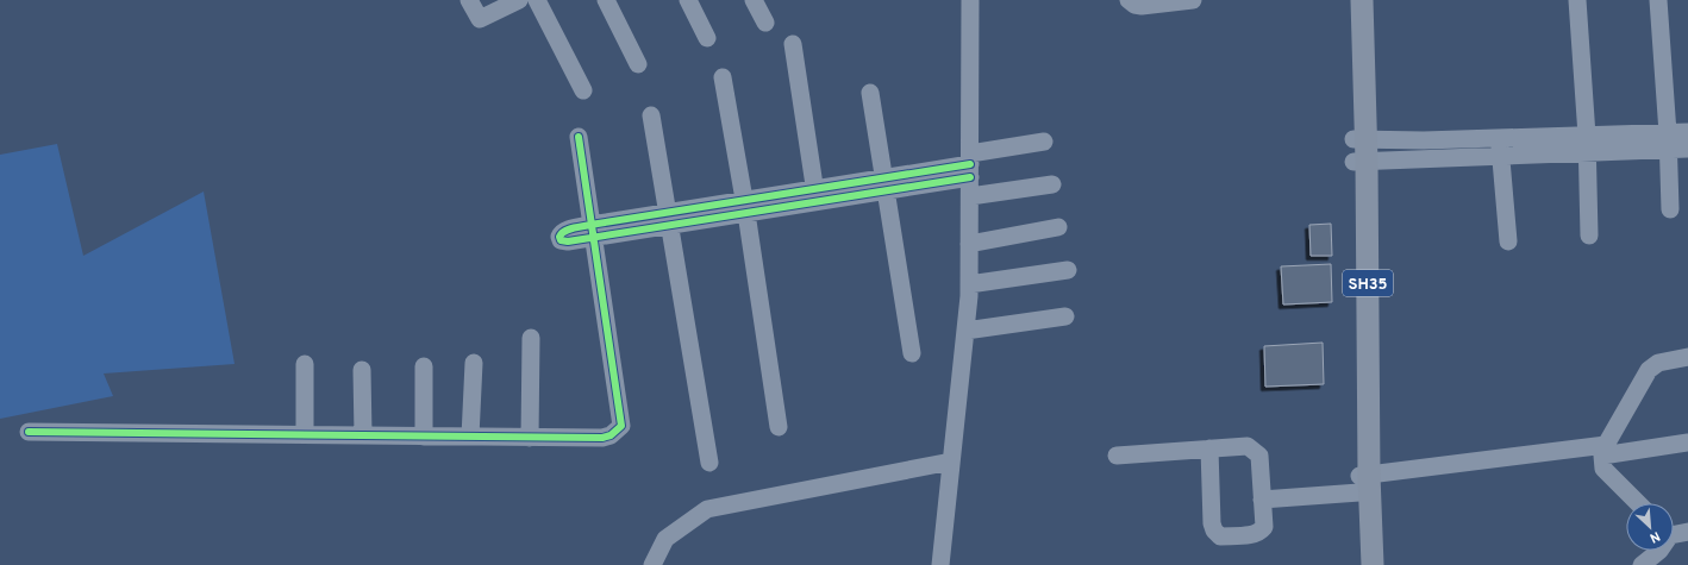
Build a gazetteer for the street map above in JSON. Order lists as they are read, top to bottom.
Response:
{
  "streets": {
    "main road": ["SH35"]
  },
  "north": "bottom right"
}
